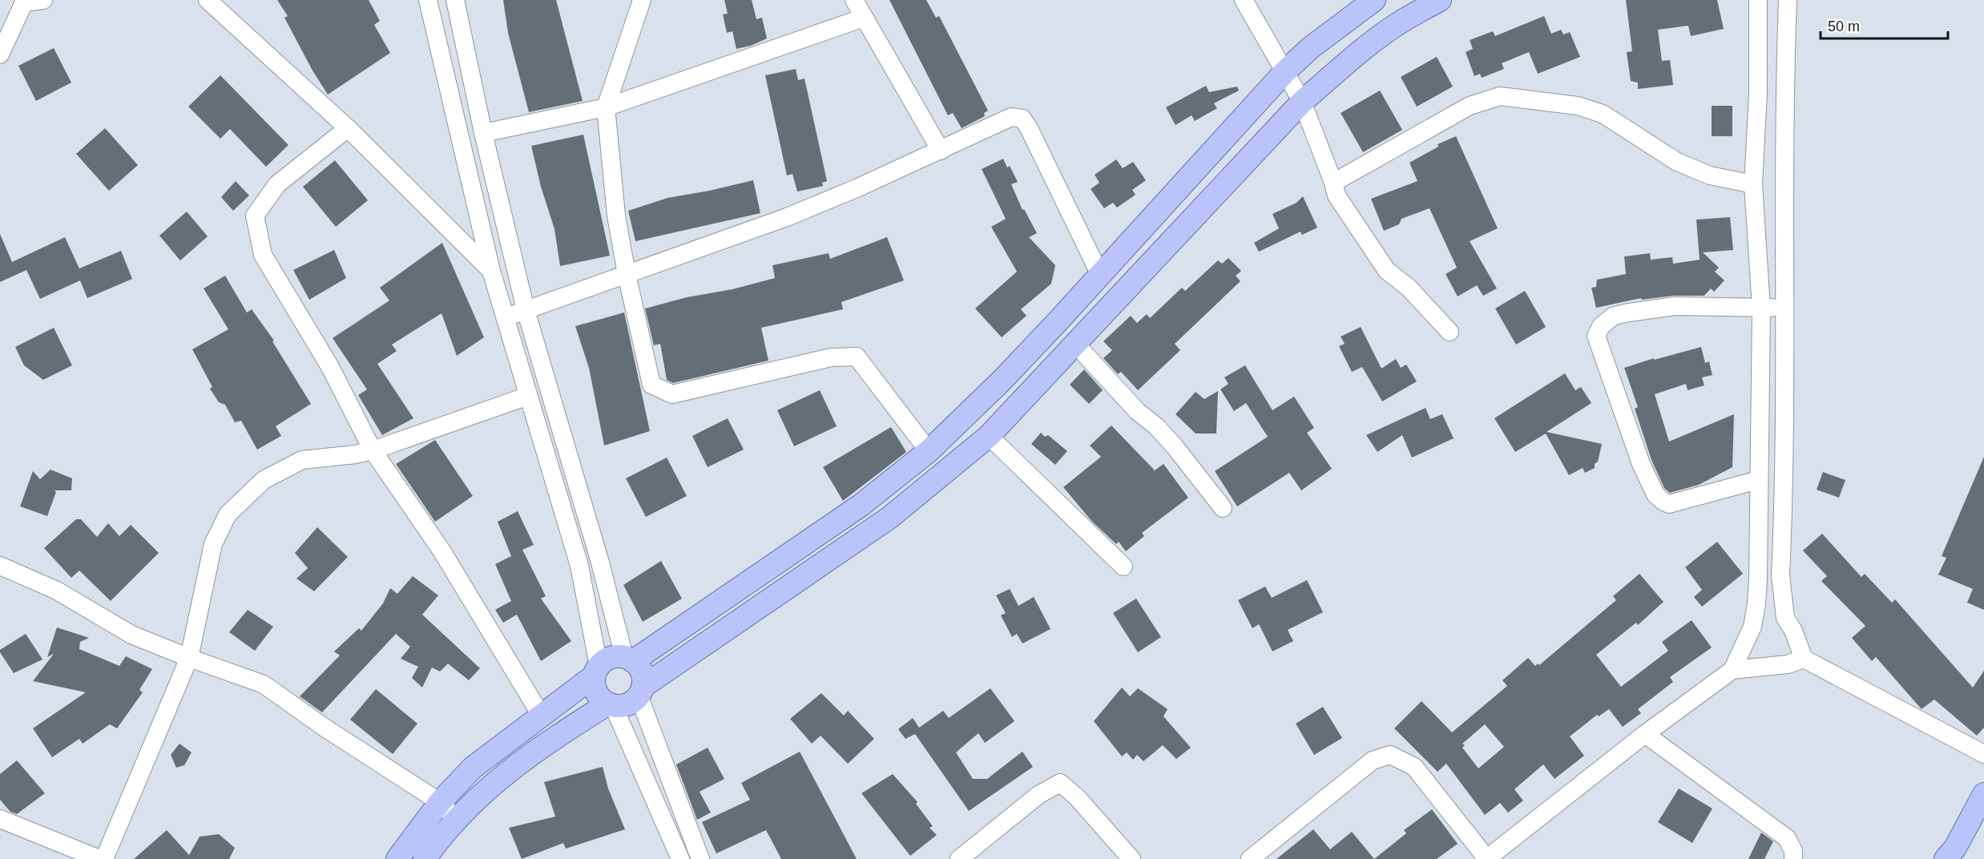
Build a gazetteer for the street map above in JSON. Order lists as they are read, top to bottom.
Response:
{
  "scale_bar": "50 m"
}
